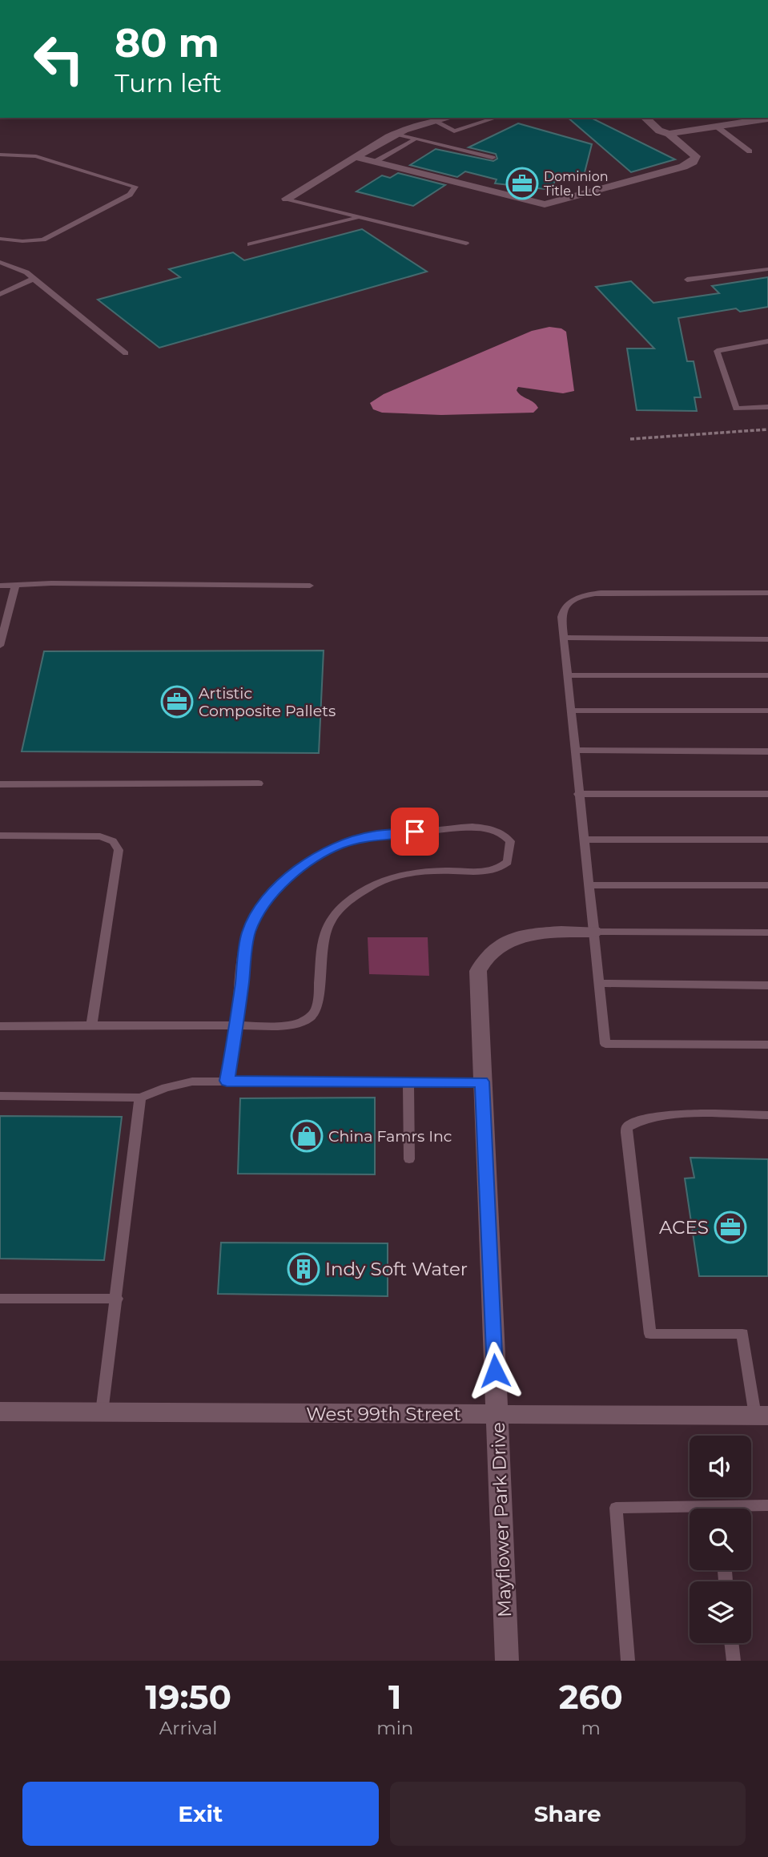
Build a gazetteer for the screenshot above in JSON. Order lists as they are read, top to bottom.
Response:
{
  "streets": {
    "street": ["West 99th Street", "Mayflower Park Drive"]
  },
  "crossings": [
    ["West 99th Street", "Mayflower Park Drive"]
  ],
  "places": {
    "office": ["Dominion Title, LLC", "Artistic Composite Pallets", "ACES"],
    "shop": ["China Famrs Inc"],
    "building": ["Indy Soft Water"]
  },
  "page": {
    "turn": ["80 m", "Turn left"],
    "eta": [
      "19:50",
      "Arrival",
      "1",
      "min",
      "260",
      "m"
    ],
    "buttons": ["Exit", "Share"]
  }
}
